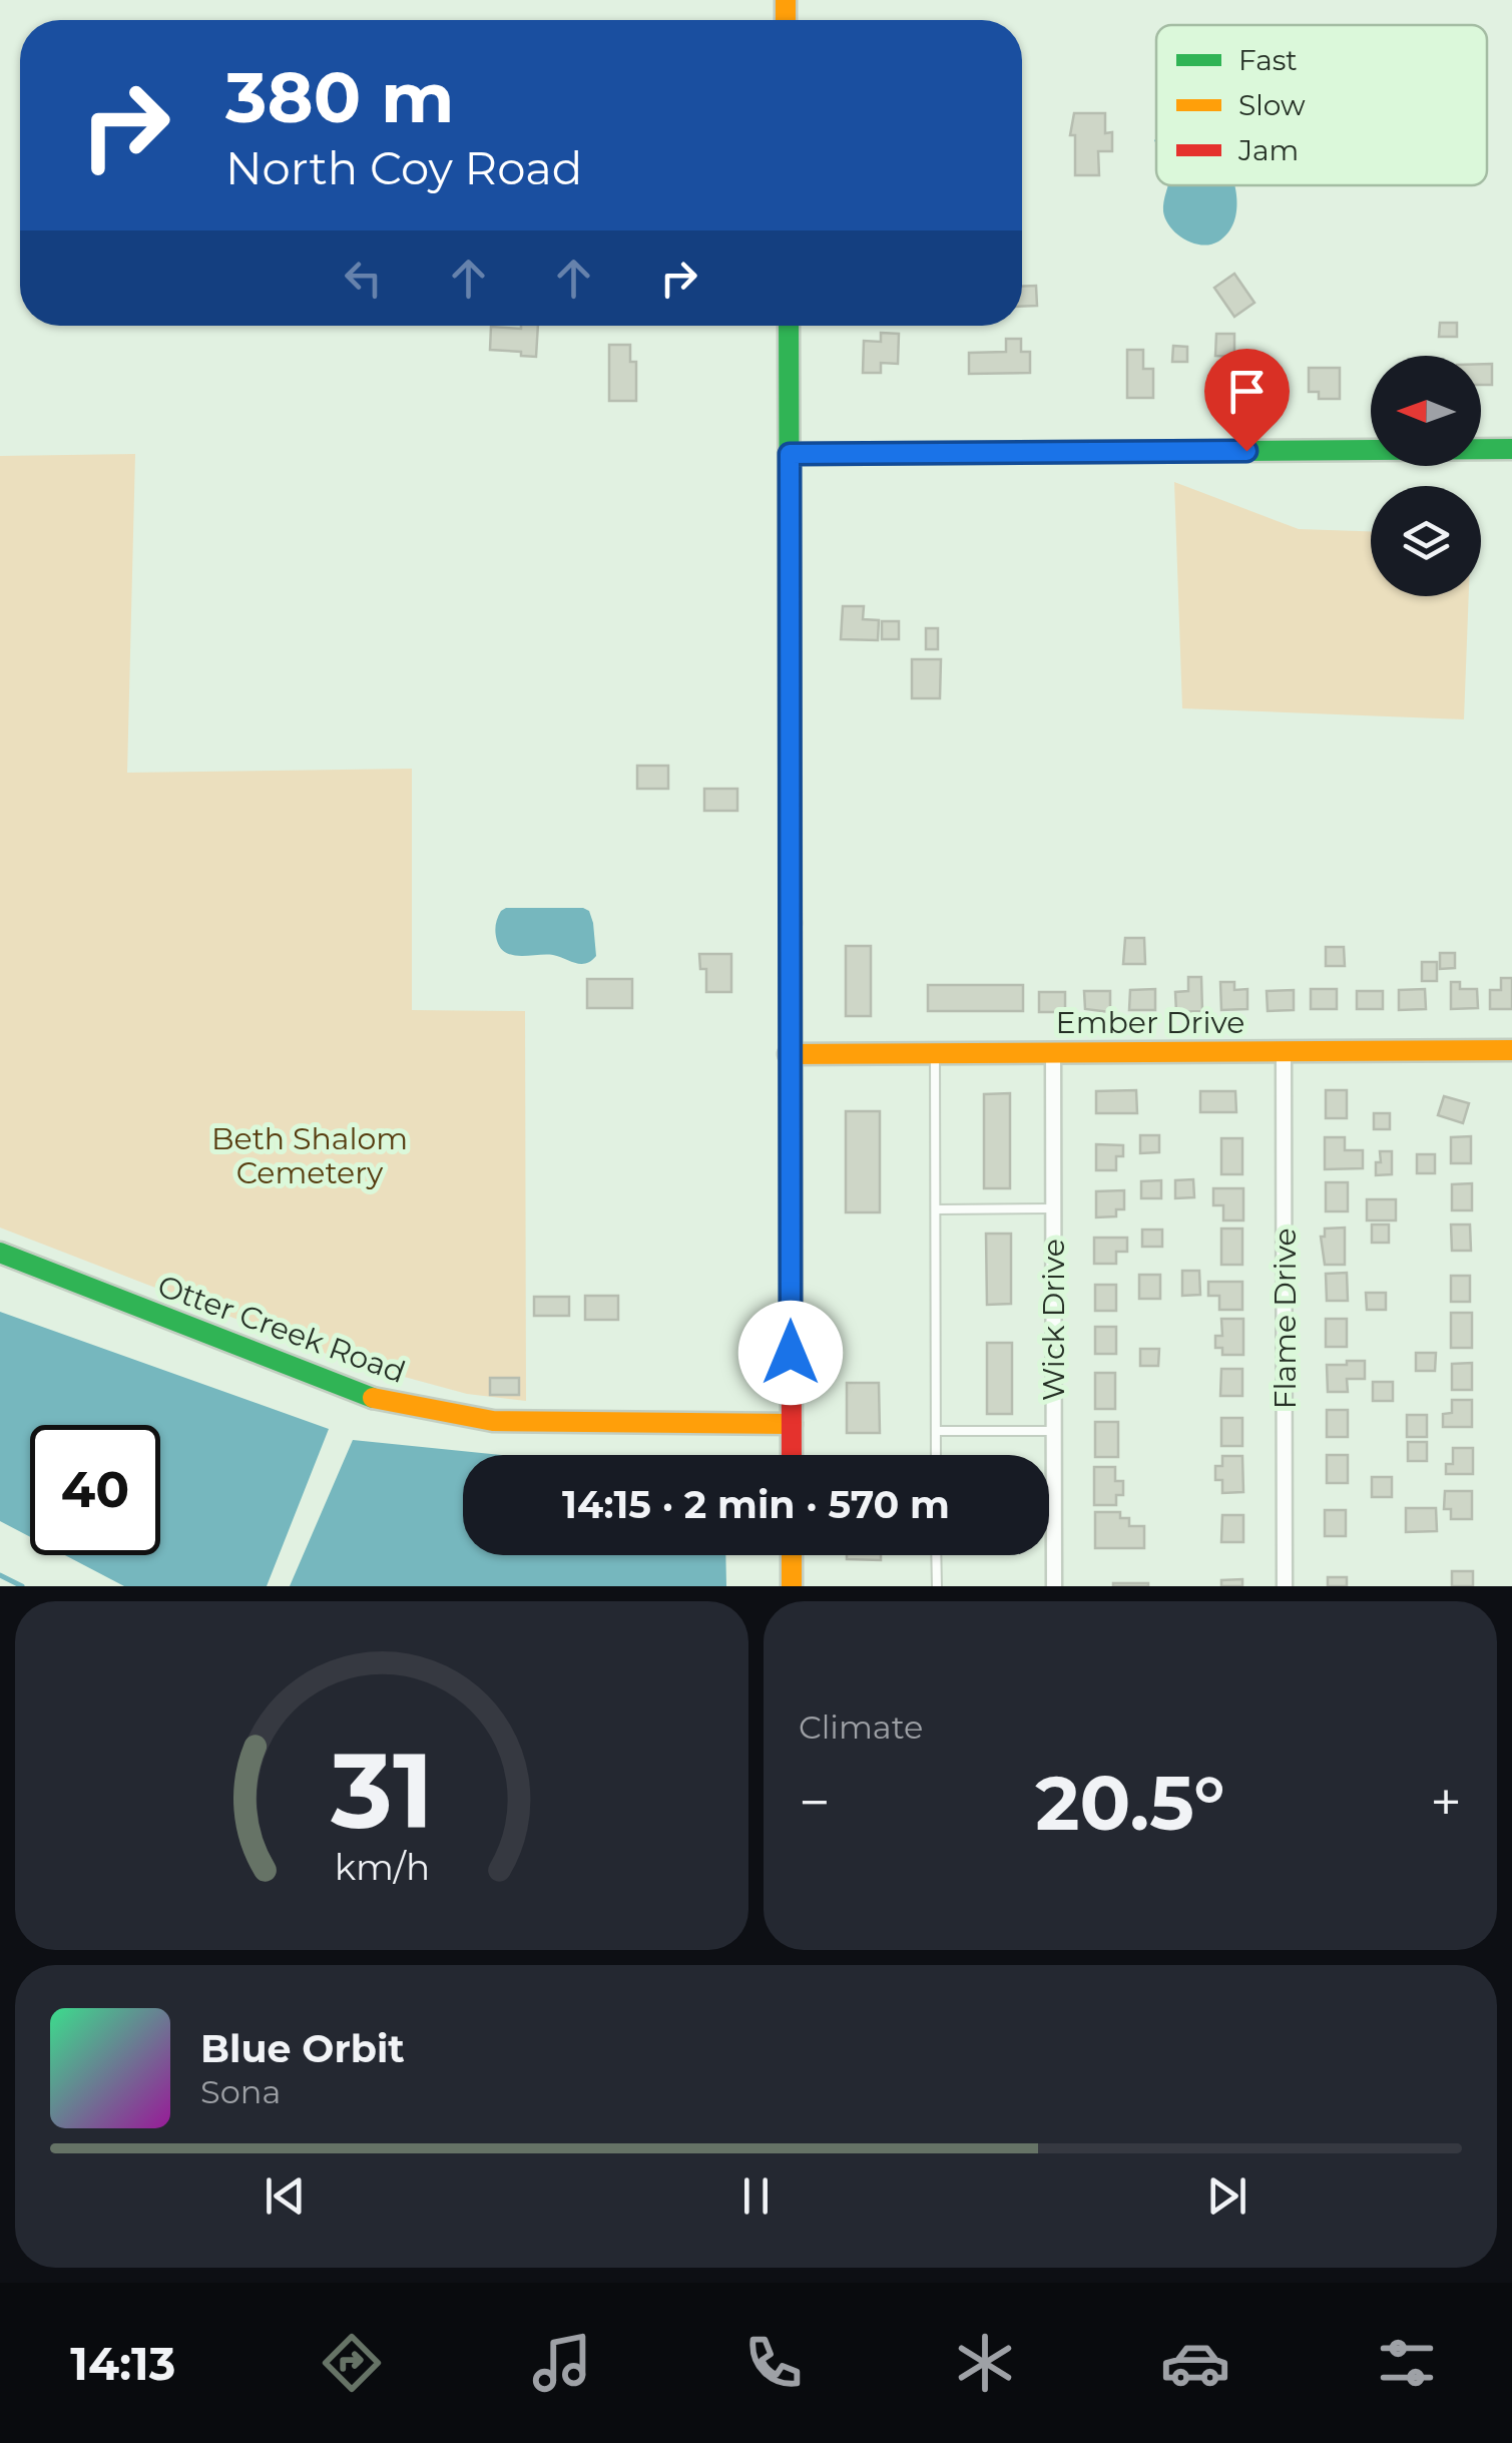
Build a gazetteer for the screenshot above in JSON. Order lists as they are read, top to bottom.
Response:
{
  "streets": {
    "street": [
      "Ember Drive",
      "Flame Drive",
      "Wick Drive",
      "Otter Creek Road"
    ]
  },
  "crossings": [
    ["Ember Drive", "Flame Drive"],
    ["Ember Drive", "Wick Drive"]
  ],
  "parks": ["Beth Shalom Cemetery"],
  "legend": ["Fast", "Slow", "Jam"],
  "north": "left",
  "page": {
    "turn": ["380 m", "North Coy Road"],
    "limit": "40",
    "trip": "14:15 · 2 min · 570 m",
    "tile": "Climate",
    "heat": ["−", "20.5°", "+"],
    "song": ["Blue Orbit", "Sona"],
    "tabs": "14:13",
    "gauge": ["31", "km/h"]
  }
}
